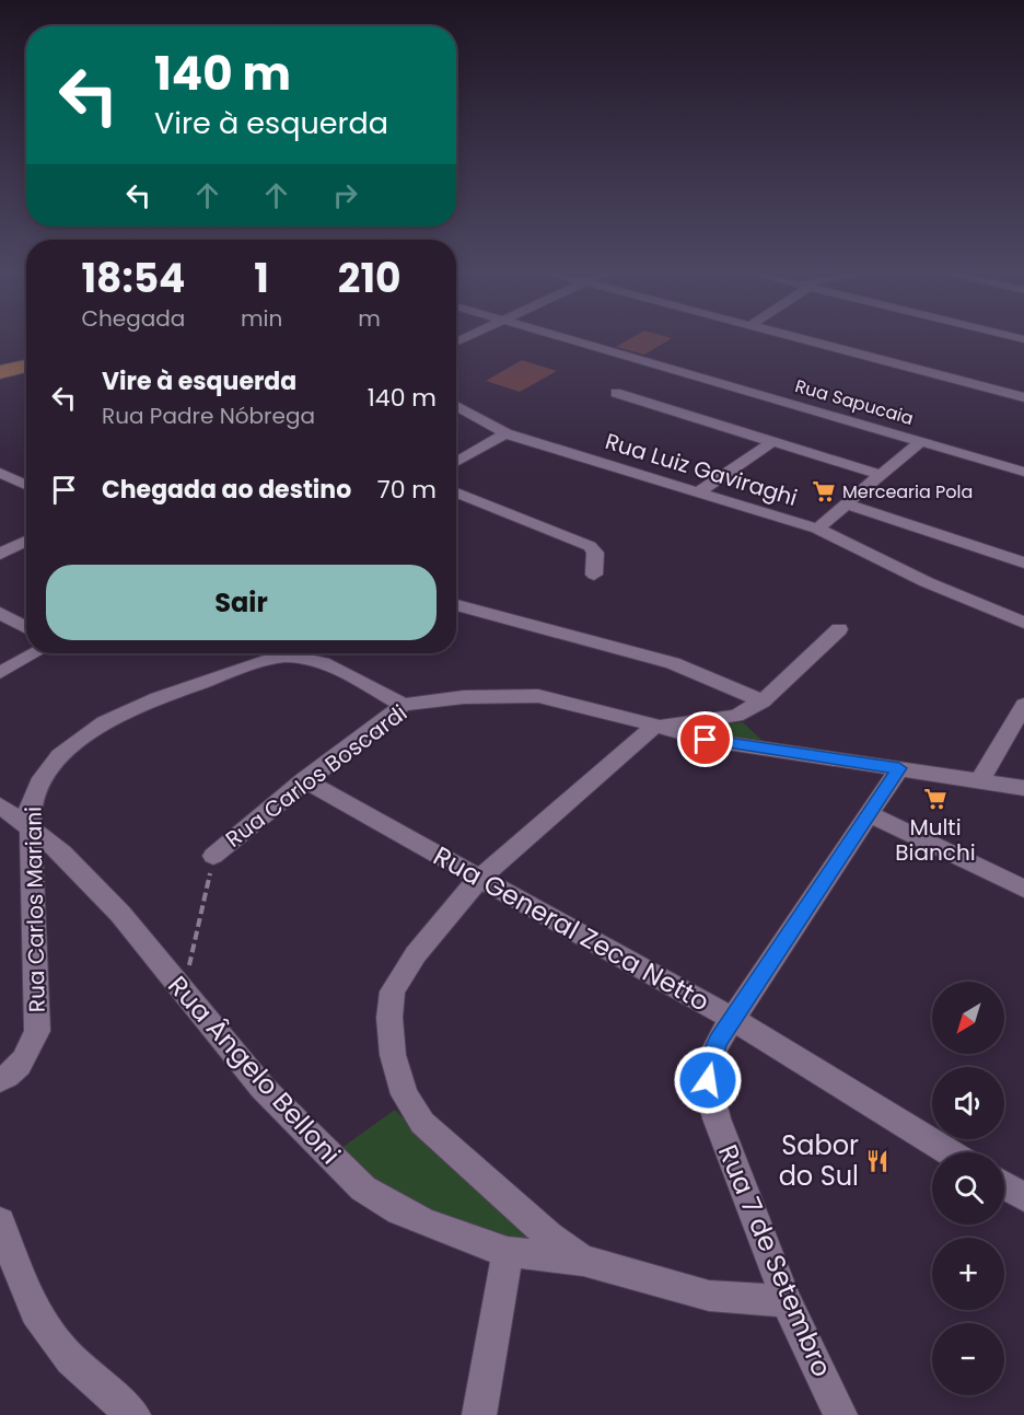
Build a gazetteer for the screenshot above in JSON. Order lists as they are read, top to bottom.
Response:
{
  "streets": {
    "street": [
      "Rua Sapucaia",
      "Rua Luiz Gaviraghi",
      "Rua Carlos Boscardi",
      "Rua Carlos Mariani",
      "Rua General Zeca Netto",
      "Rua Ângelo Belloni",
      "Rua 7 de Setembro"
    ]
  },
  "crossings": [
    ["Rua Carlos Boscardi", "Rua Carlos Mariani"],
    ["Rua Carlos Boscardi", "Rua General Zeca Netto"],
    ["Rua Carlos Boscardi", "Rua 7 de Setembro"],
    ["Rua Carlos Mariani", "Rua Ângelo Belloni"],
    ["Rua General Zeca Netto", "Rua 7 de Setembro"],
    ["Rua Ângelo Belloni", "Rua 7 de Setembro"]
  ],
  "places": {
    "supermarket": ["Mercearia Pola", "Multi Bianchi"],
    "restaurant": ["Sabor do Sul"]
  },
  "north": "bottom left",
  "page": {
    "turn": ["140 m", "Vire à esquerda"],
    "eta": [
      "18:54",
      "Chegada",
      "1",
      "min",
      "210",
      "m"
    ],
    "list": [
      {
        "name": "Vire à esquerda",
        "note": "Rua Padre Nóbrega",
        "value": "140 m"
      },
      {
        "name": "Chegada ao destino",
        "value": "70 m"
      }
    ],
    "buttons": "Sair",
    "map_buttons": ["+", "−"]
  }
}
